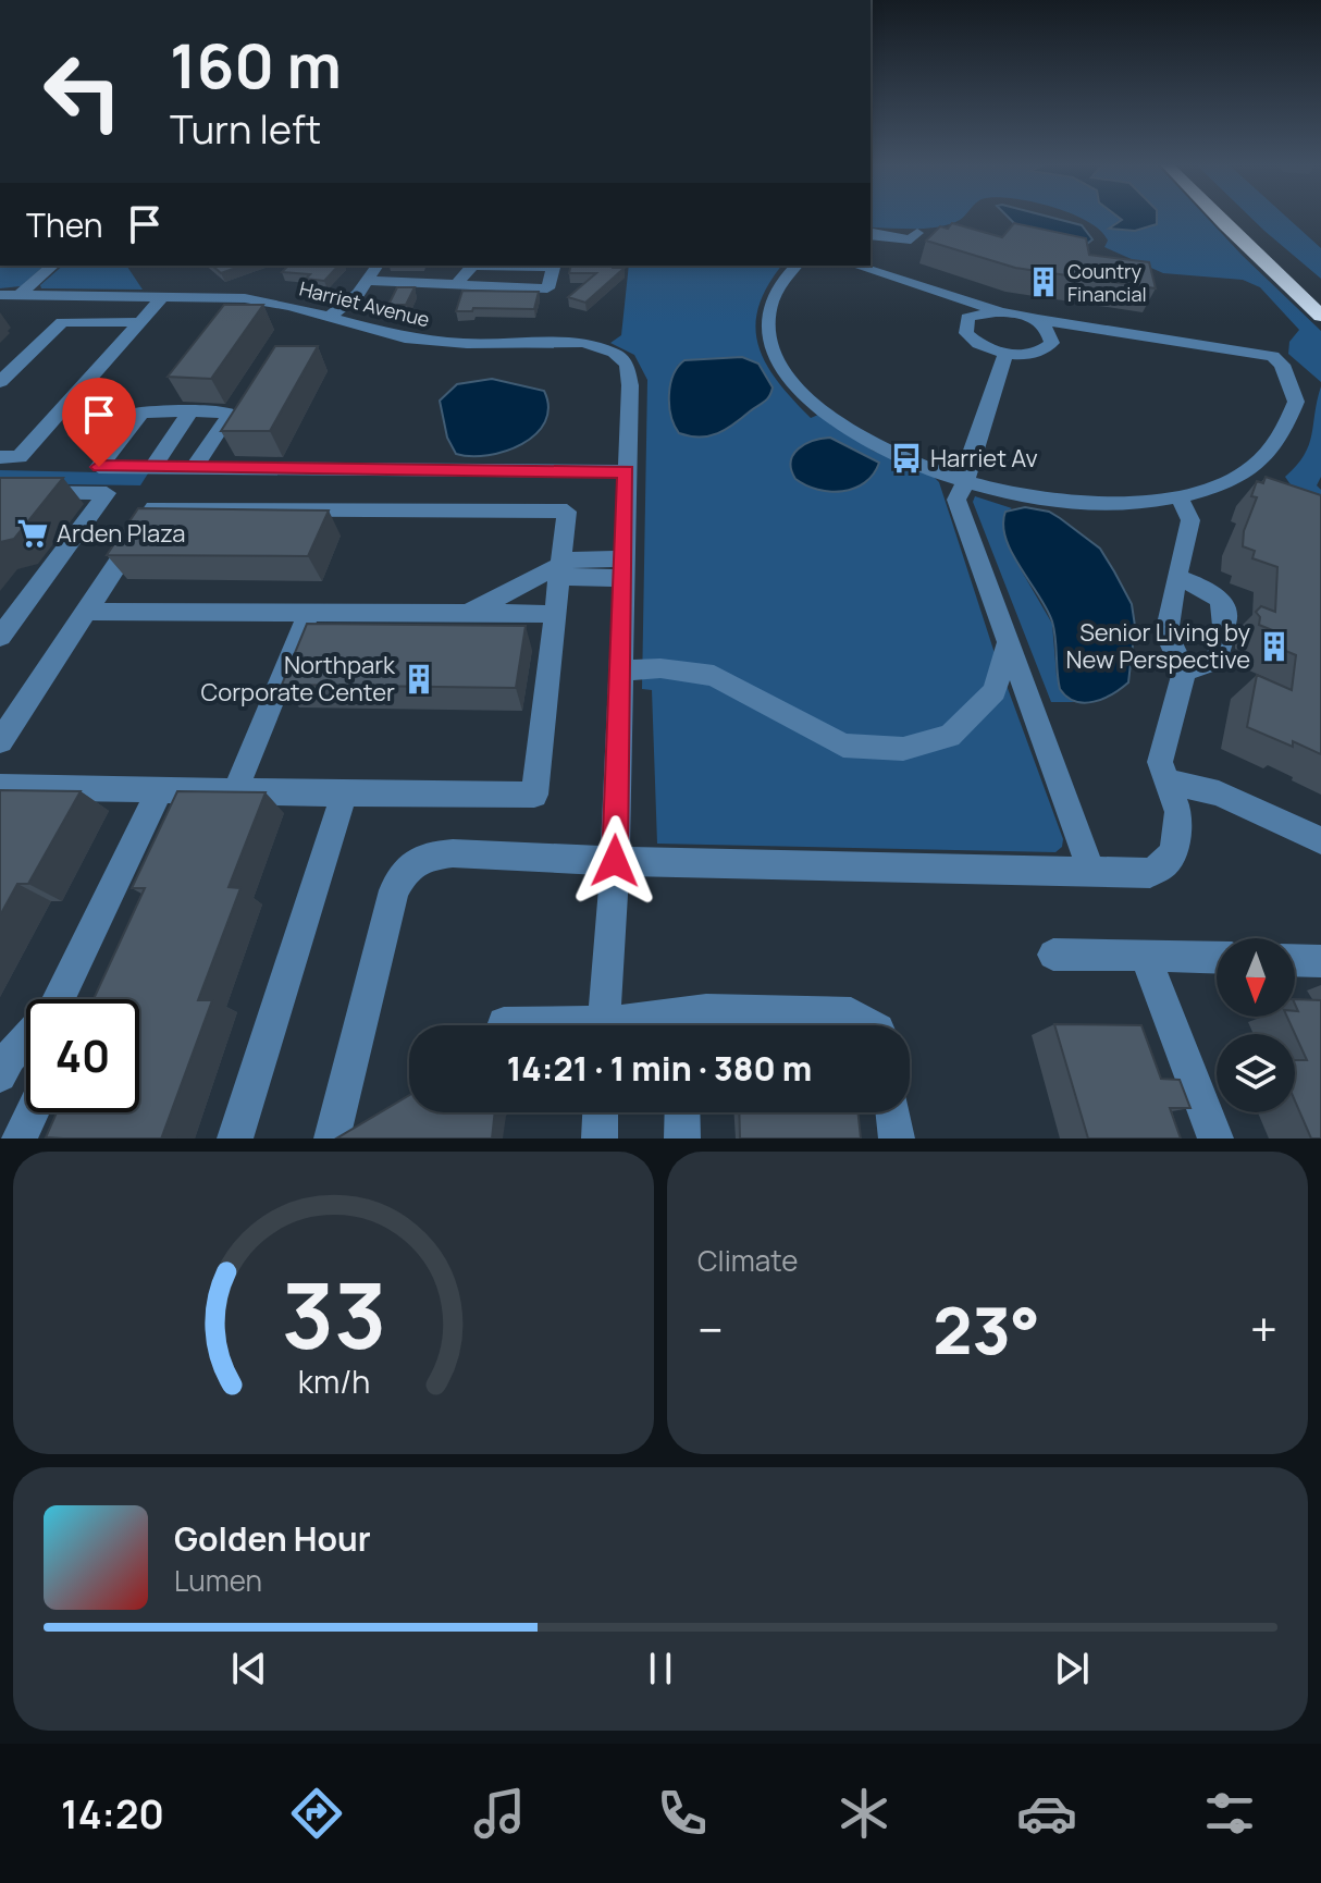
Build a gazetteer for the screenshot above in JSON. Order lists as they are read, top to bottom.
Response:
{
  "streets": {
    "street": ["Harriet Avenue"]
  },
  "places": {
    "building": ["Country Financial", "Senior Living by New Perspective", "Northpark Corporate Center"],
    "bus stop": ["Harriet Av"],
    "supermarket": ["Arden Plaza"]
  },
  "north": "bottom",
  "page": {
    "turn": ["160 m", "Turn left"],
    "then": "Then",
    "limit": "40",
    "trip": "14:21 · 1 min · 380 m",
    "tile": "Climate",
    "heat": ["−", "23°", "+"],
    "song": ["Golden Hour", "Lumen"],
    "tabs": "14:20",
    "gauge": ["33", "km/h"]
  }
}
